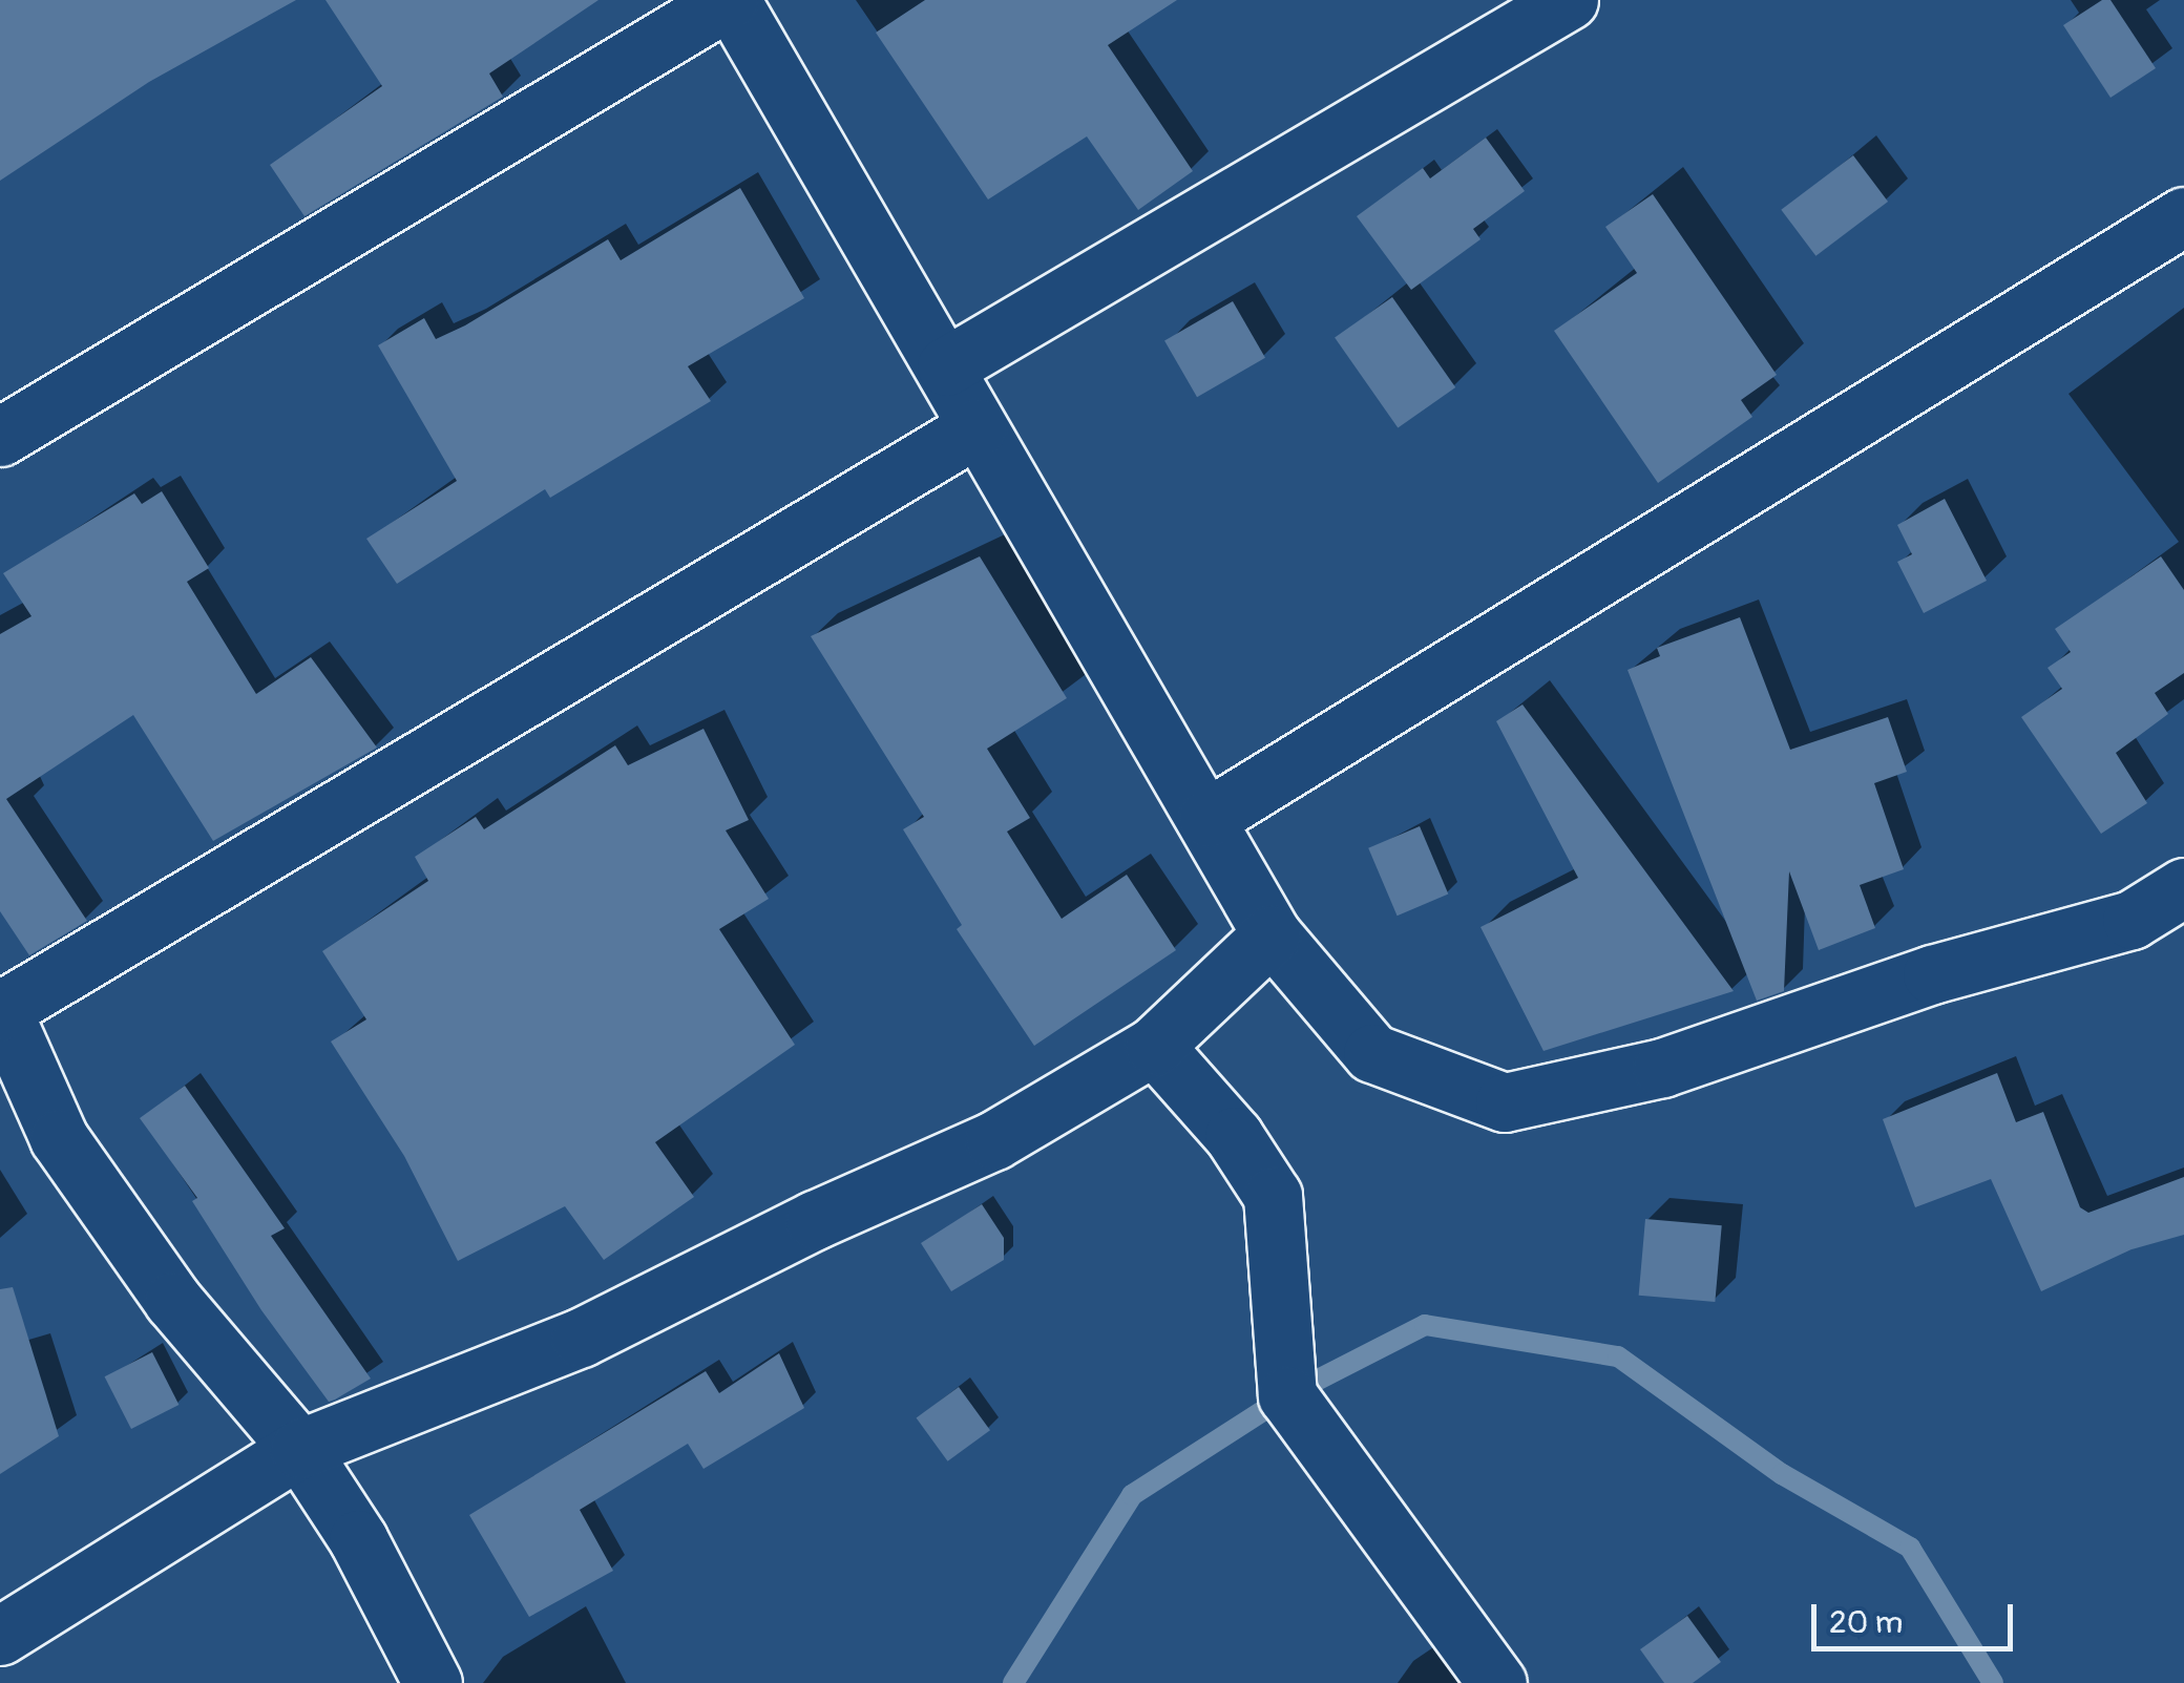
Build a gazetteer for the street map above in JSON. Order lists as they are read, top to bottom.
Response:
{
  "scale_bar": "20 m"
}
